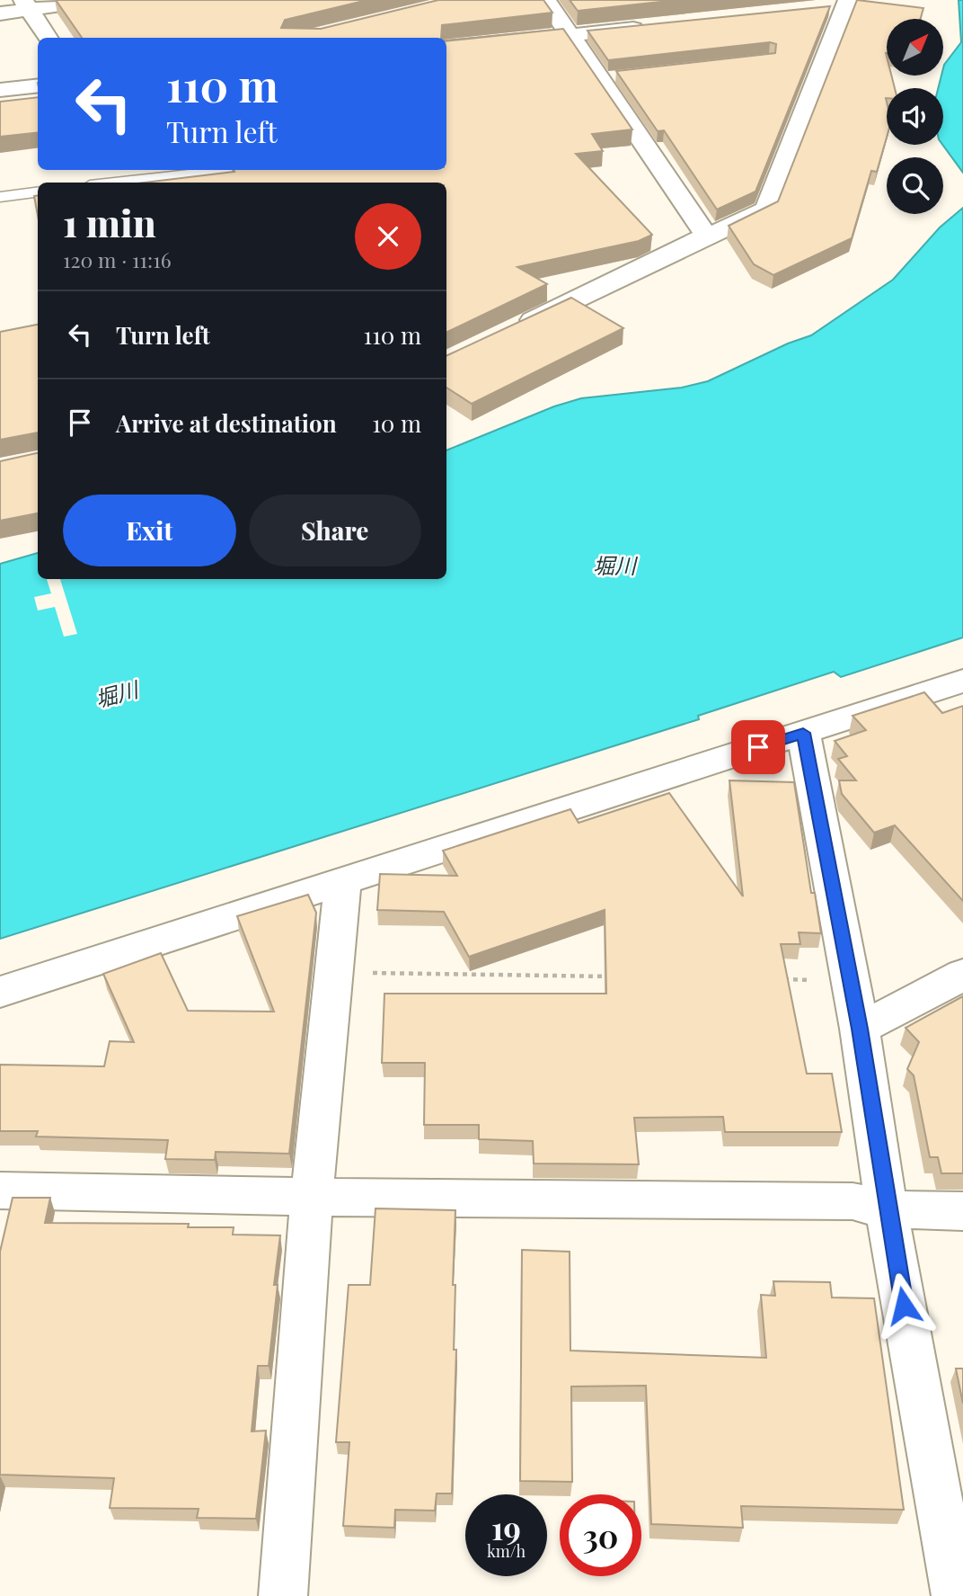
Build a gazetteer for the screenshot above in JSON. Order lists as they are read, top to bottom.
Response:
{
  "water": ["堀川"],
  "north": "top right",
  "page": {
    "turn": ["110 m", "Turn left"],
    "heading": ["1 min", "120 m · 11:16"],
    "list": [
      {
        "name": "Turn left",
        "value": "110 m"
      },
      {
        "name": "Arrive at destination",
        "value": "10 m"
      }
    ],
    "buttons": ["Exit", "Share"],
    "speed": "19 km/h",
    "limit": "30"
  }
}
